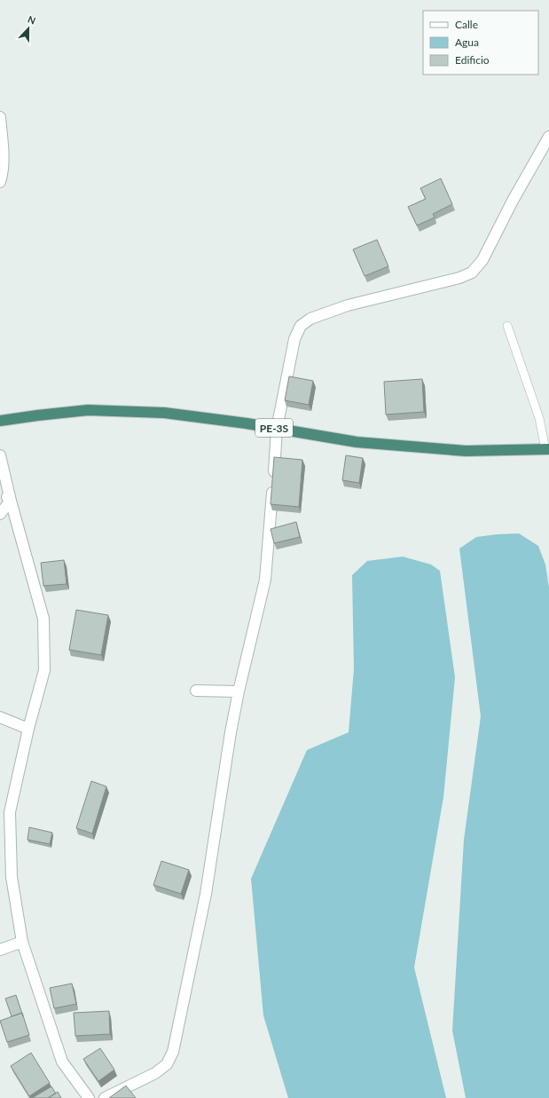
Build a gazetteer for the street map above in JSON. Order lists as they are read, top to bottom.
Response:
{
  "streets": {
    "highway": ["PE-3S"]
  },
  "legend": ["Calle", "Agua", "Edificio"],
  "north": "top"
}
